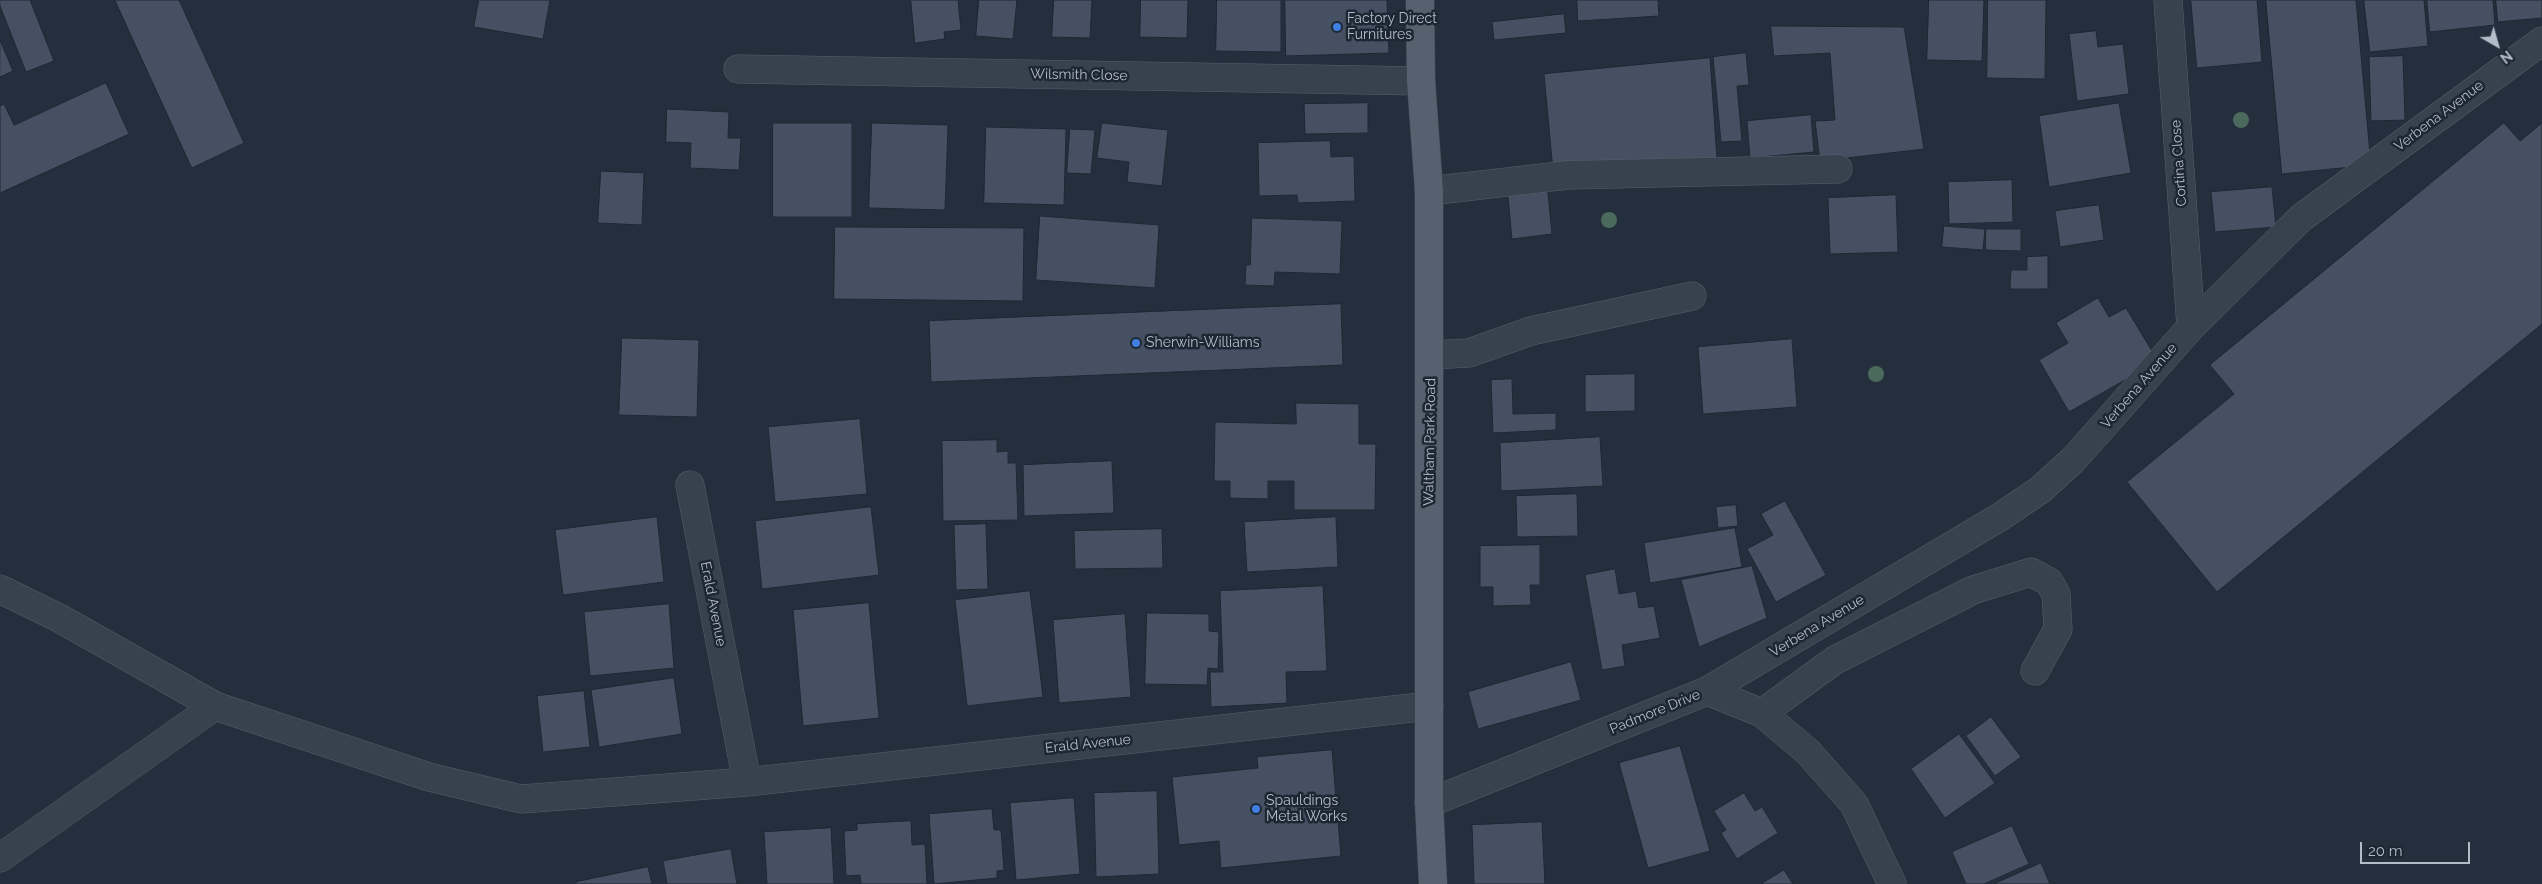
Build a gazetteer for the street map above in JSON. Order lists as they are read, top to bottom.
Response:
{
  "streets": {
    "main road": ["Waltham Park Road"],
    "street": [
      "Wilsmith Close",
      "Verbena Avenue",
      "Cortina Close",
      "Erald Avenue",
      "Padmore Drive"
    ]
  },
  "crossings": [
    ["Wilsmith Close", "Waltham Park Road"],
    ["Verbena Avenue", "Cortina Close"],
    ["Verbena Avenue", "Padmore Drive"],
    ["Waltham Park Road", "Erald Avenue"],
    ["Waltham Park Road", "Padmore Drive"]
  ],
  "places": ["Factory Direct Furnitures", "Sherwin-Williams", "Spauldings Metal Works"],
  "scale_bar": "20 m",
  "north": "bottom right"
}
